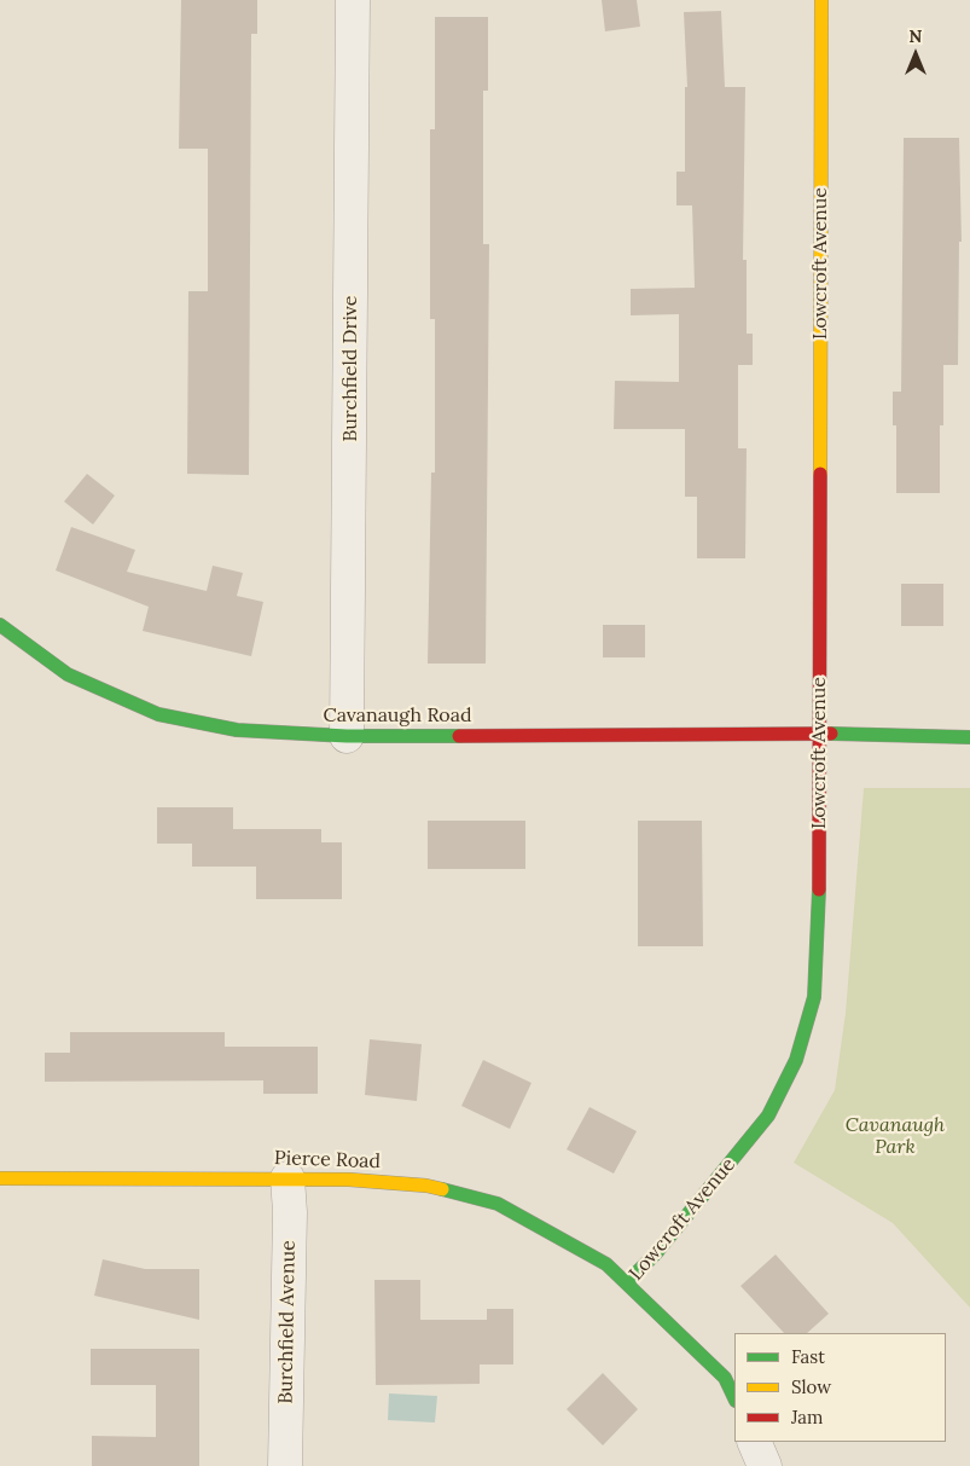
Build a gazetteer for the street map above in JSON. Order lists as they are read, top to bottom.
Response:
{
  "streets": {
    "street": [
      "Lowcroft Avenue",
      "Burchfield Drive",
      "Cavanaugh Road",
      "Pierce Road",
      "Burchfield Avenue"
    ]
  },
  "crossings": [
    ["Lowcroft Avenue", "Cavanaugh Road"],
    ["Lowcroft Avenue", "Pierce Road"],
    ["Burchfield Drive", "Cavanaugh Road"],
    ["Pierce Road", "Burchfield Avenue"]
  ],
  "parks": ["Cavanaugh Park"],
  "legend": ["Fast", "Slow", "Jam"],
  "north": "top"
}
